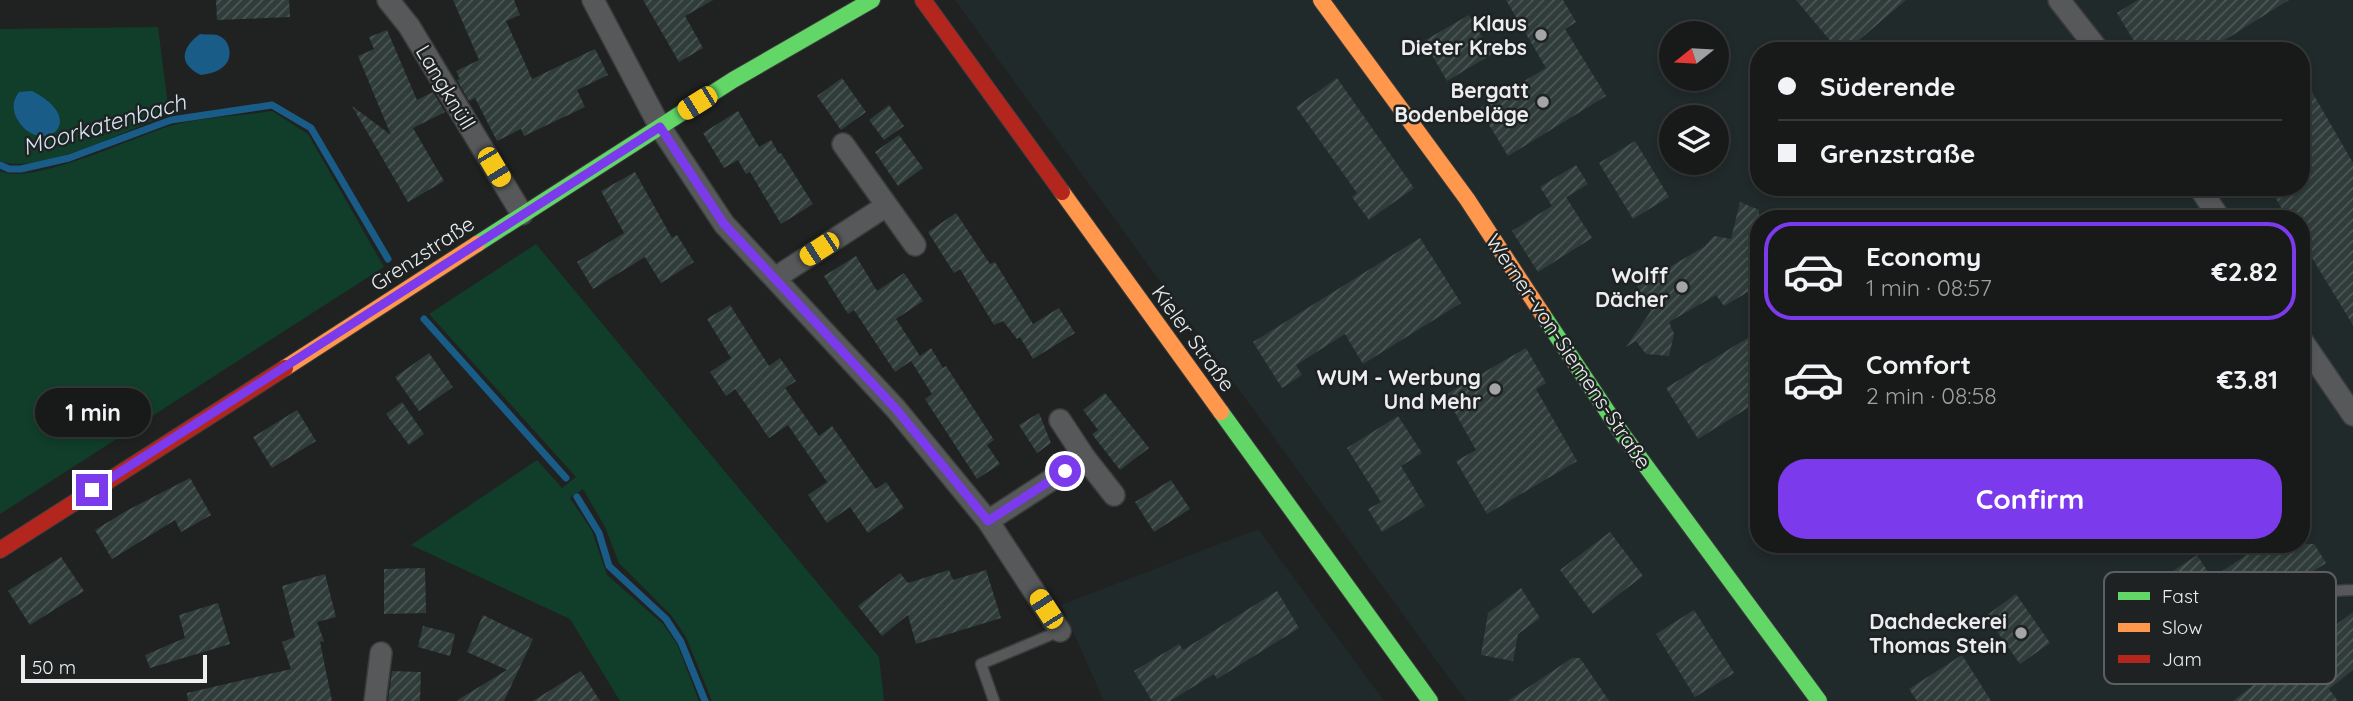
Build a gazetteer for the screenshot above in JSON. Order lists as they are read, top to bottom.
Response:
{
  "streets": {
    "street": [
      "Langknüll",
      "Grenzstraße",
      "Kieler Straße",
      "Werner-von-Siemens-Straße"
    ]
  },
  "crossings": [
    ["Langknüll", "Grenzstraße"]
  ],
  "water": ["Moorkatenbach"],
  "places": [
    "Klaus Dieter Krebs",
    "Bergatt Bodenbeläge",
    "Wolff Dächer",
    "WUM - Werbung Und Mehr",
    "Dachdeckerei Thomas Stein"
  ],
  "legend": ["Fast", "Slow", "Jam"],
  "scale_bar": "50 m",
  "north": "left",
  "page": {
    "banner": ["Süderende", "Grenzstraße"],
    "list": [
      {
        "name": "Economy",
        "note": "1 min · 08:57",
        "value": "€2.82"
      },
      {
        "name": "Comfort",
        "note": "2 min · 08:58",
        "value": "€3.81"
      }
    ],
    "bubble": "1 min",
    "buttons": "Confirm",
    "scale": "50 m"
  }
}
